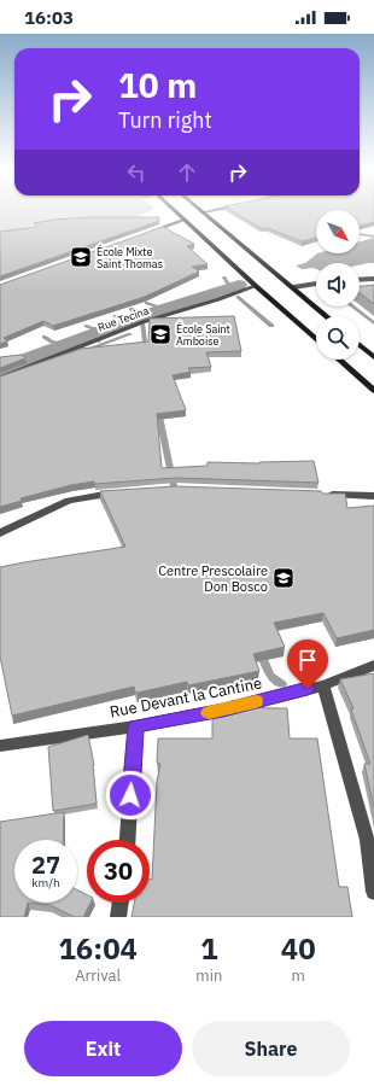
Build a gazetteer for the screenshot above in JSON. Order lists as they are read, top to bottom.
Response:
{
  "streets": {
    "street": ["Rue Tecina", "Rue Devant la Cantine"]
  },
  "places": {
    "school or university": ["École Mixte Saint Thomas", "École Saint Amboise", "Centre Prescolaire Don Bosco"]
  },
  "north": "bottom right",
  "page": {
    "status": "16:03",
    "turn": ["10 m", "Turn right"],
    "speed": "27 km/h",
    "limit": "30",
    "eta": [
      "16:04",
      "Arrival",
      "1",
      "min",
      "40",
      "m"
    ],
    "buttons": ["Exit", "Share"]
  }
}
